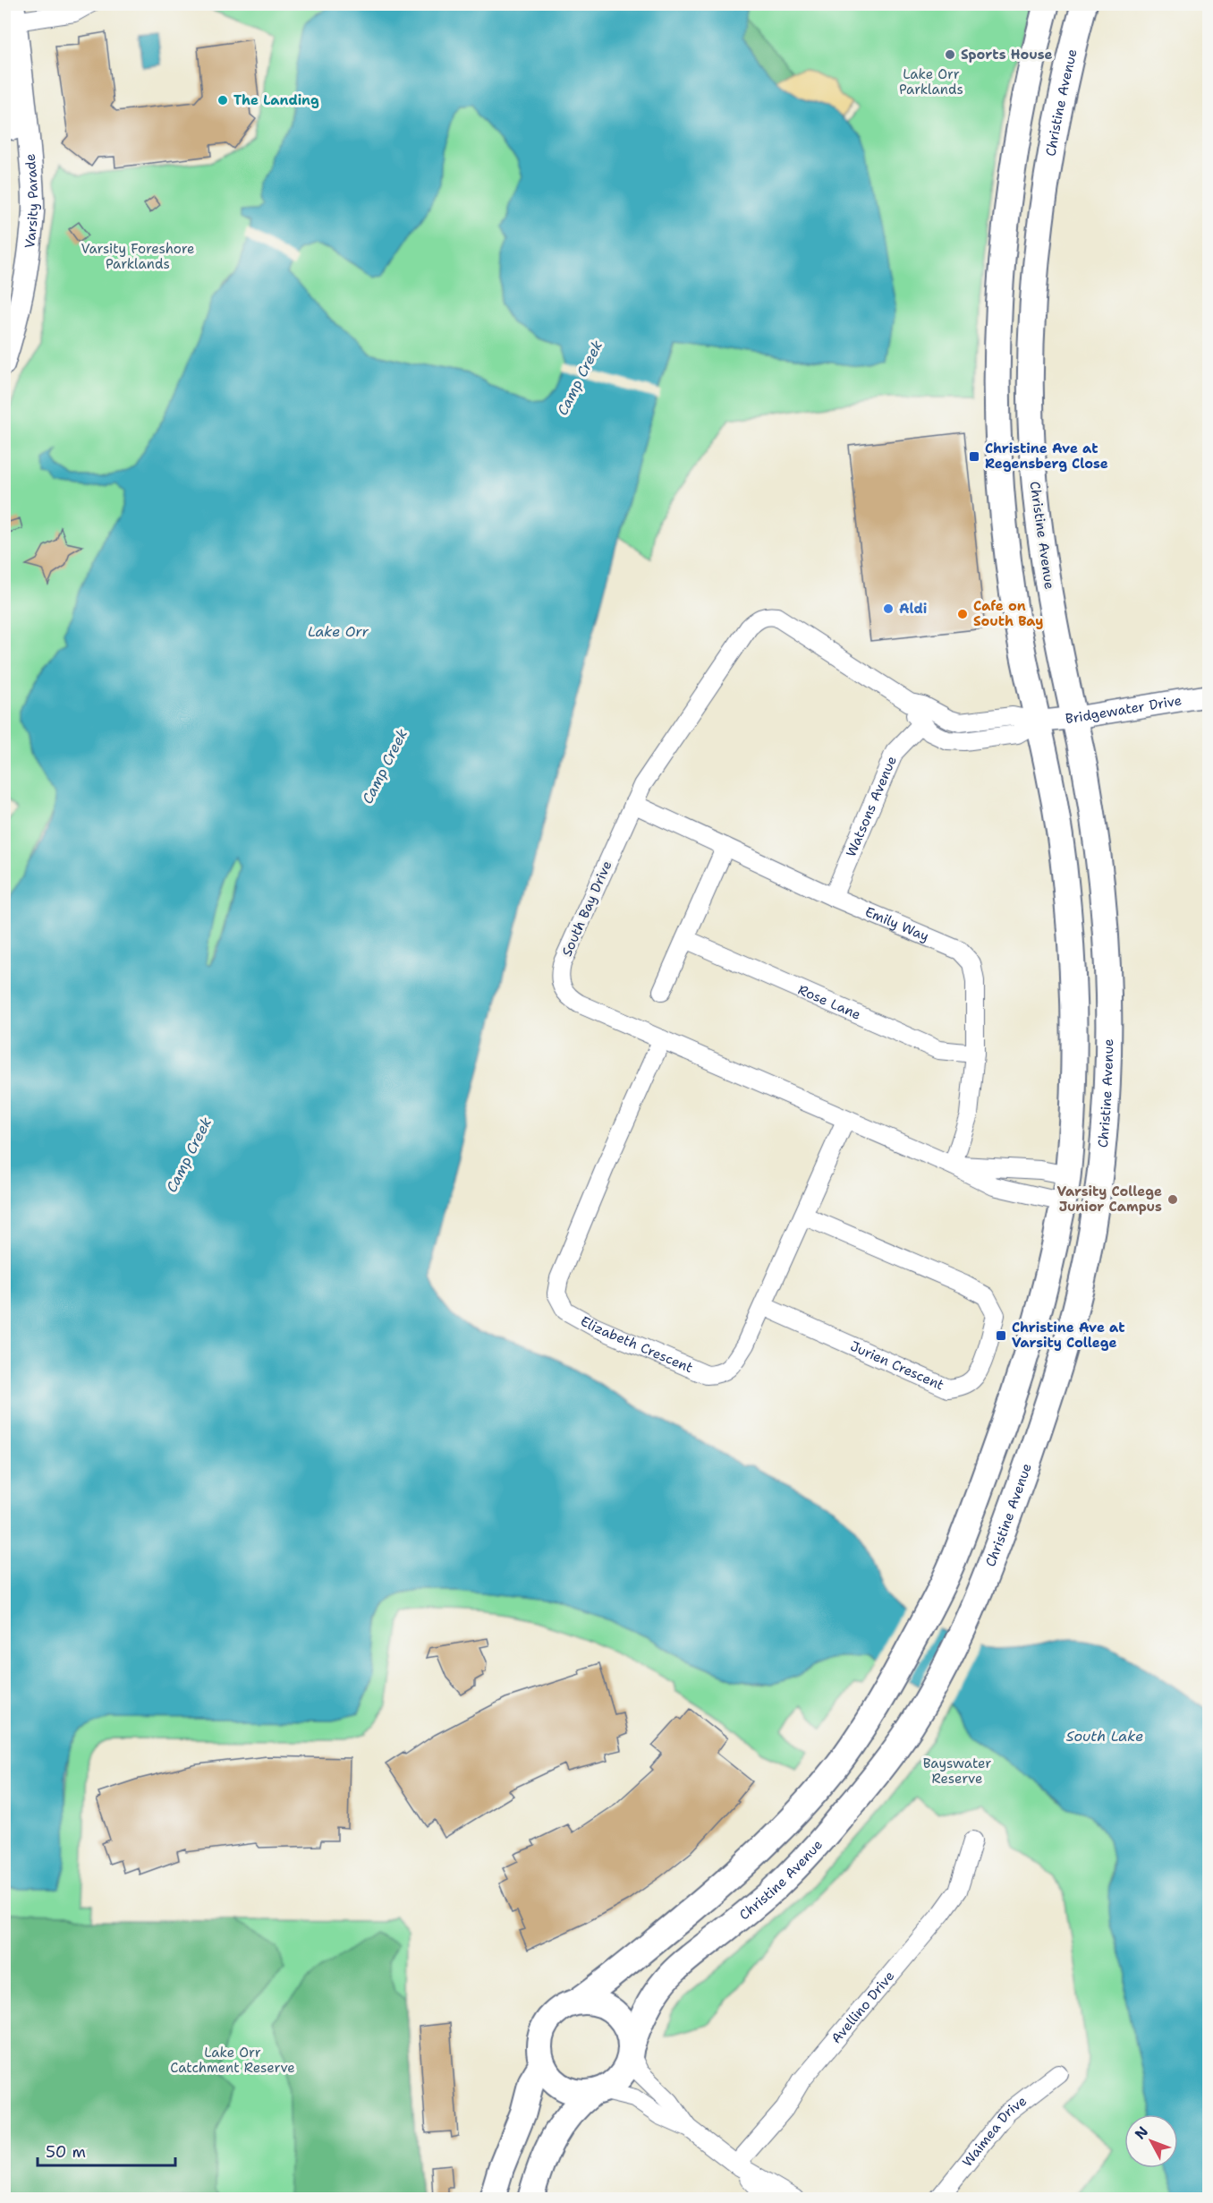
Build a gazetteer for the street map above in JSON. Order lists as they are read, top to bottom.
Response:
{
  "streets": {
    "main road": ["Christine Avenue"],
    "street": [
      "Varsity Parade",
      "Bridgewater Drive",
      "Watsons Avenue",
      "South Bay Drive",
      "Emily Way",
      "Rose Lane",
      "Elizabeth Crescent",
      "Jurien Crescent",
      "Avellino Drive",
      "Waimea Drive"
    ]
  },
  "crossings": [
    ["Christine Avenue", "Bridgewater Drive"],
    ["Bridgewater Drive", "South Bay Drive"],
    ["Watsons Avenue", "South Bay Drive"],
    ["Watsons Avenue", "Emily Way"],
    ["South Bay Drive", "Emily Way"],
    ["South Bay Drive", "Elizabeth Crescent"],
    ["Emily Way", "Rose Lane"],
    ["Elizabeth Crescent", "Jurien Crescent"]
  ],
  "water": ["Camp Creek", "Lake Orr", "South Lake"],
  "parks": [
    "Lake Orr Parklands",
    "Varsity Foreshore Parklands",
    "Bayswater Reserve",
    "Lake Orr Catchment Reserve"
  ],
  "places": {
    "other": [
      "Sports House",
      "The Landing",
      "Aldi",
      "Cafe on South Bay",
      "Varsity College Junior Campus"
    ],
    "transit": ["Christine Ave at Regensberg Close", "Christine Ave at Varsity College"]
  },
  "scale_bar": "50 m",
  "north": "top left"
}
